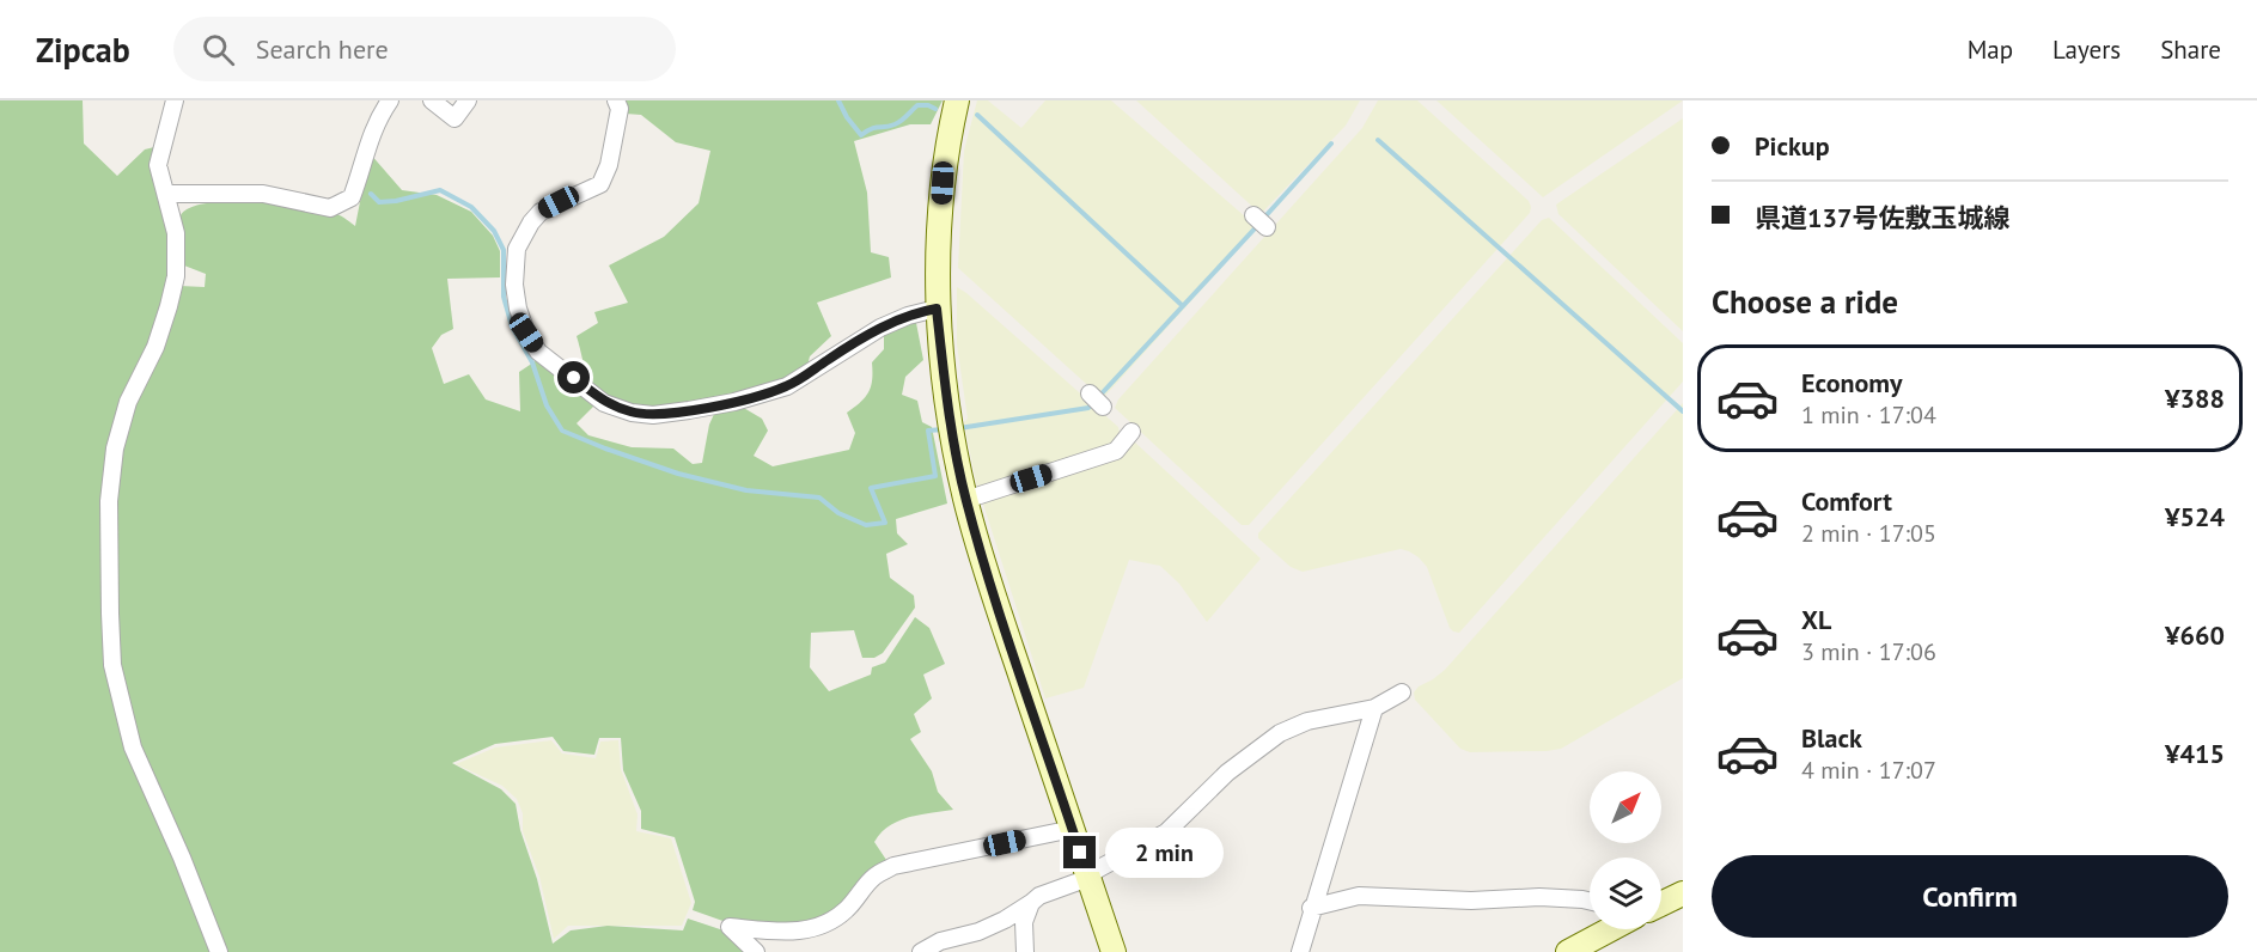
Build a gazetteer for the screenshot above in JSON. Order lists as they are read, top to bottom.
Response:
{
  "north": "top right",
  "page": {
    "header": "Zipcab",
    "search": "Search here",
    "nav": ["Map", "Layers", "Share"],
    "banner": ["Pickup", "県道137号佐敷玉城線"],
    "heading": "Choose a ride",
    "list": [
      {
        "name": "Economy",
        "note": "1 min · 17:04",
        "value": "¥388"
      },
      {
        "name": "Comfort",
        "note": "2 min · 17:05",
        "value": "¥524"
      },
      {
        "name": "XL",
        "note": "3 min · 17:06",
        "value": "¥660"
      },
      {
        "name": "Black",
        "note": "4 min · 17:07",
        "value": "¥415"
      }
    ],
    "bubble": "2 min",
    "buttons": "Confirm"
  }
}
